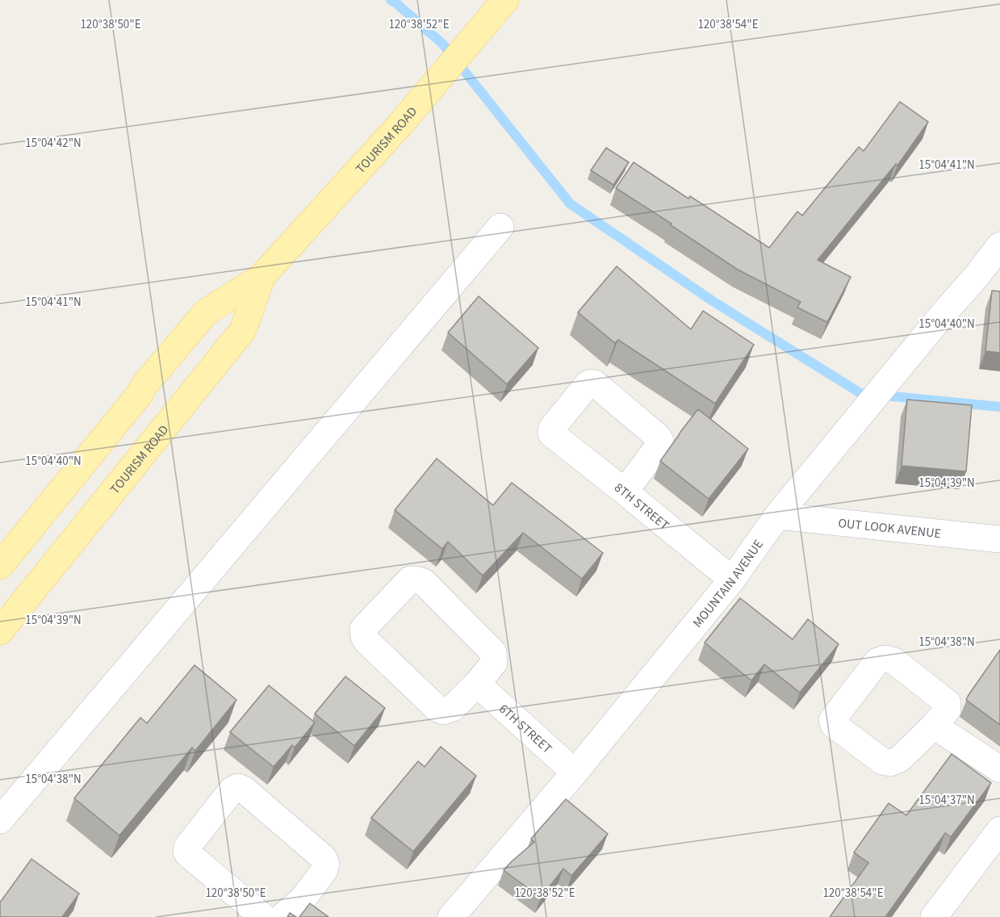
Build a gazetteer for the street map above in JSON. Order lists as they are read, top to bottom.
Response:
{
  "streets": {
    "main road": ["TOURISM ROAD"],
    "street": [
      "8TH STREET",
      "OUT LOOK AVENUE",
      "MOUNTAIN AVENUE",
      "6TH STREET"
    ]
  },
  "crossings": [
    ["8TH STREET", "MOUNTAIN AVENUE"],
    ["OUT LOOK AVENUE", "MOUNTAIN AVENUE"],
    ["MOUNTAIN AVENUE", "6TH STREET"]
  ],
  "coordinates": [
    "120°38'50\"E",
    "120°38'52\"E",
    "120°38'54\"E",
    "15°04'42\"N",
    "15°04'41\"N",
    "15°04'40\"N",
    "15°04'39\"N",
    "15°04'38\"N",
    "15°04'37\"N"
  ]
}
